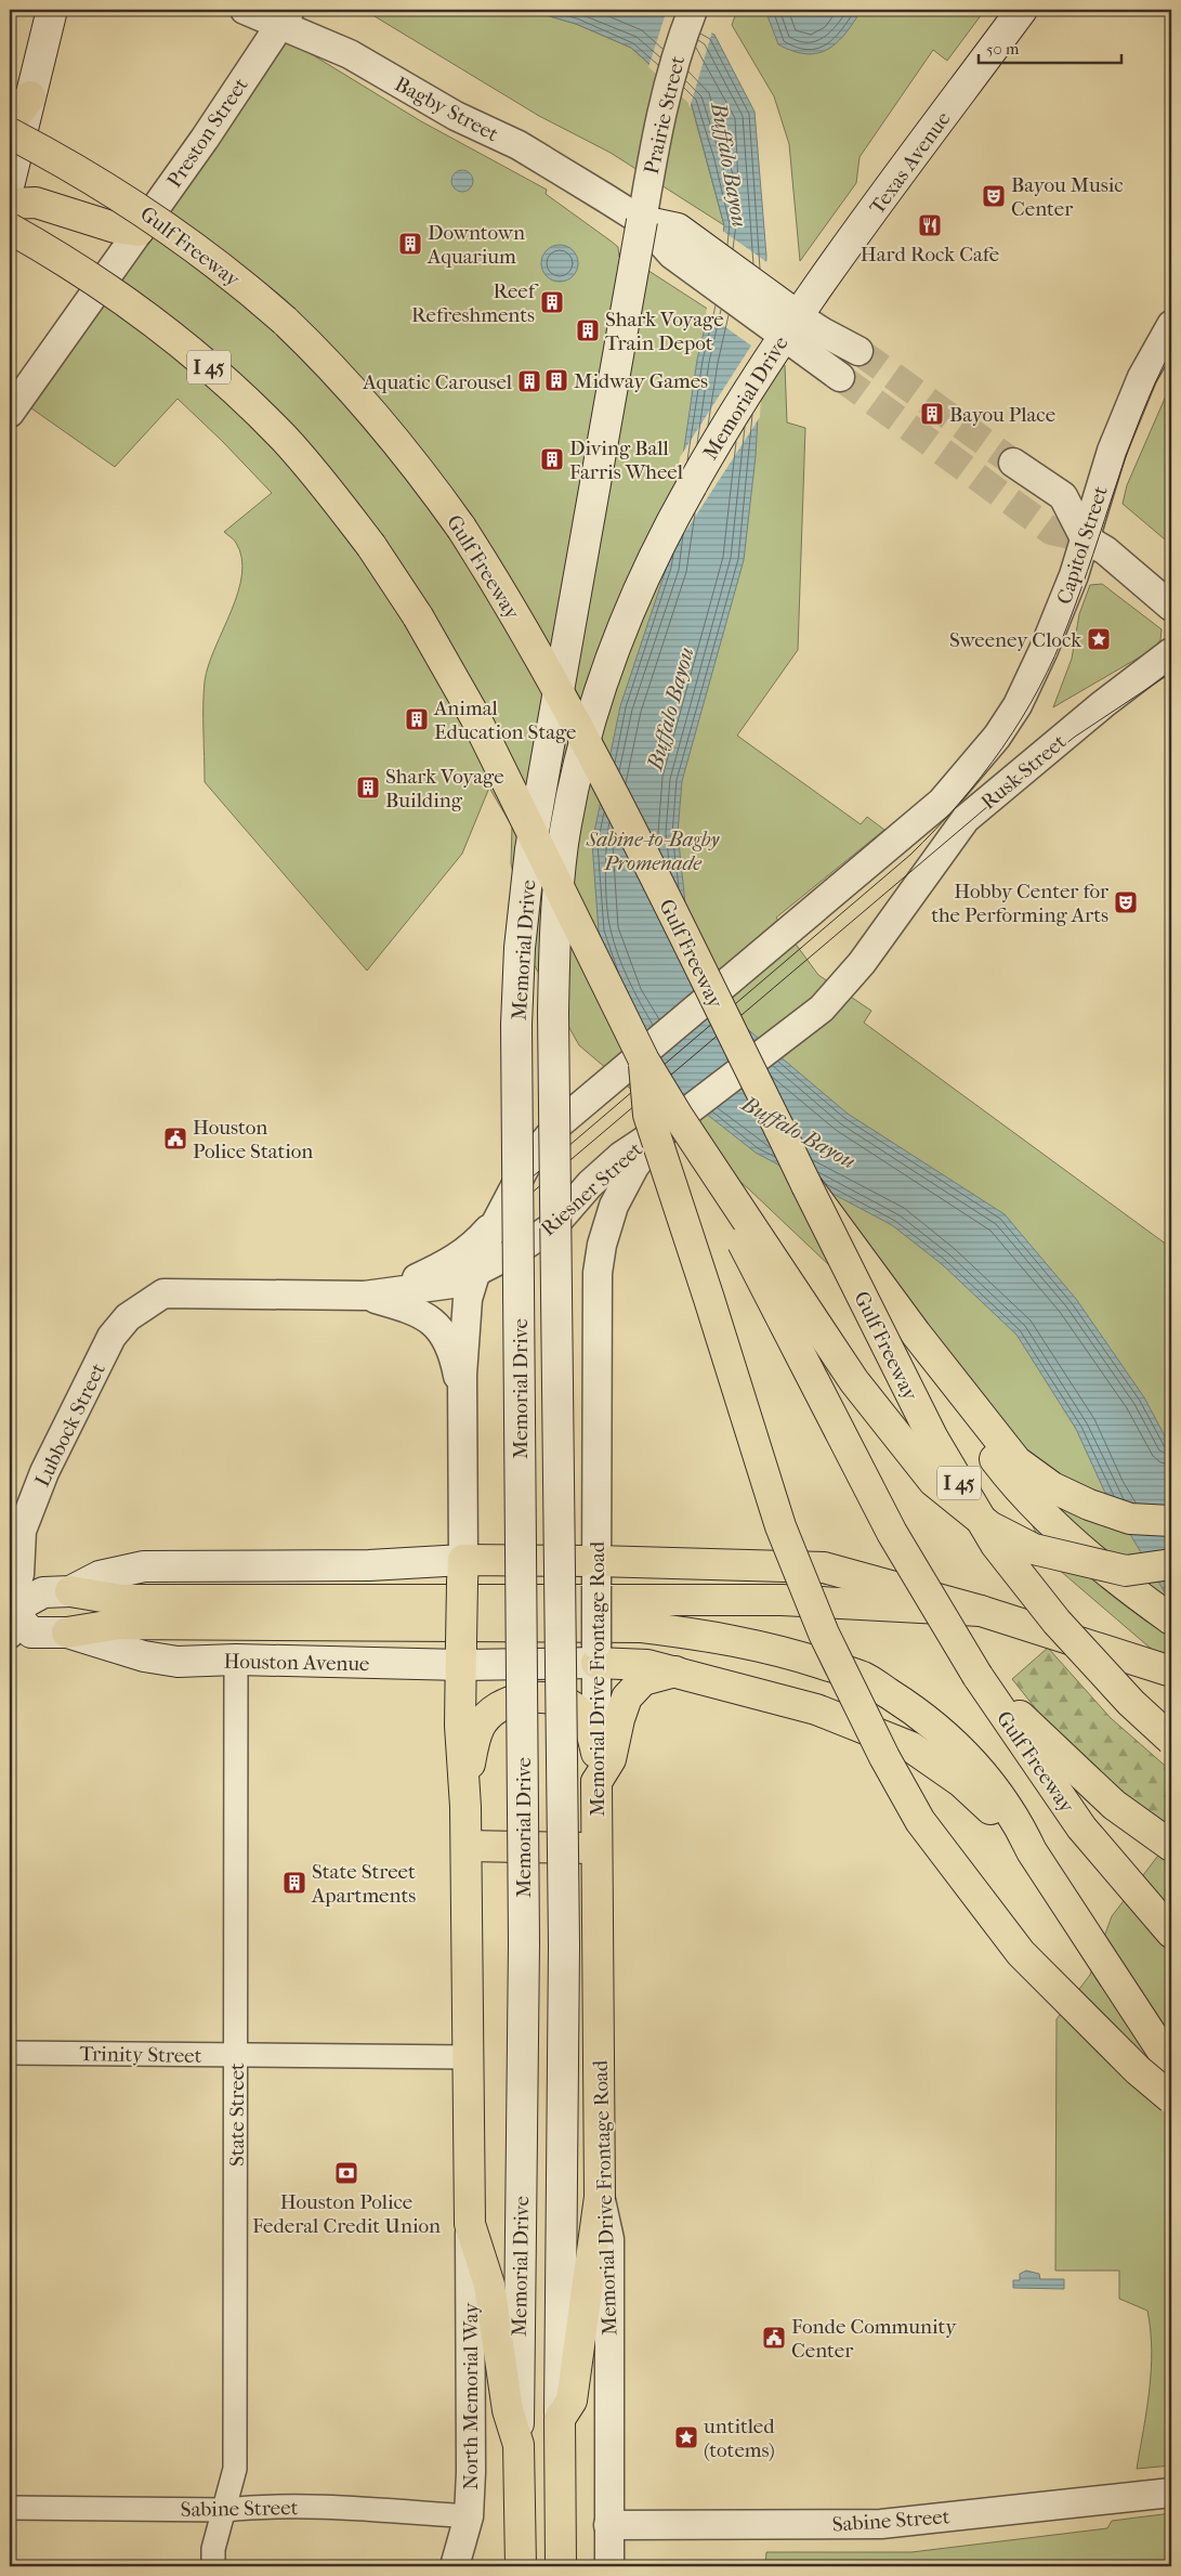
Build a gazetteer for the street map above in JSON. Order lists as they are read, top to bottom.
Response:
{
  "streets": {
    "main road": [
      "Bagby Street",
      "Texas Avenue",
      "Gulf Freeway",
      "I 45",
      "Memorial Drive",
      "Houston Avenue",
      "Memorial Drive Frontage Road"
    ],
    "street": [
      "Prairie Street",
      "Preston Street",
      "Capitol Street",
      "Rusk Street",
      "Riesner Street",
      "Lubbock Street",
      "Trinity Street",
      "State Street",
      "North Memorial Way",
      "Sabine Street"
    ]
  },
  "crossings": [
    ["Bagby Street", "Prairie Street"],
    ["Bagby Street", "Preston Street"],
    ["Bagby Street", "Texas Avenue"],
    ["Bagby Street", "Memorial Drive"],
    ["Prairie Street", "Memorial Drive"],
    ["Texas Avenue", "Memorial Drive"],
    ["Gulf Freeway", "I 45"],
    ["Gulf Freeway", "Memorial Drive Frontage Road"],
    ["I 45", "Memorial Drive Frontage Road"],
    ["Capitol Street", "Riesner Street"],
    ["Rusk Street", "Memorial Drive Frontage Road"],
    ["Riesner Street", "Lubbock Street"],
    ["Riesner Street", "Memorial Drive Frontage Road"],
    ["Lubbock Street", "Houston Avenue"],
    ["Houston Avenue", "Memorial Drive Frontage Road"],
    ["Houston Avenue", "State Street"],
    ["Memorial Drive Frontage Road", "Sabine Street"],
    ["Trinity Street", "State Street"],
    ["State Street", "Sabine Street"],
    ["North Memorial Way", "Sabine Street"]
  ],
  "water": ["Buffalo Bayou"],
  "parks": ["Sabine-to-Bagby Promenade"],
  "places": {
    "theatre": ["Bayou Music Center", "Hobby Center for the Performing Arts"],
    "restaurant": ["Hard Rock Cafe"],
    "building": [
      "Downtown Aquarium",
      "Reef Refreshments",
      "Shark Voyage Train Depot",
      "Midway Games",
      "Aquatic Carousel",
      "Bayou Place",
      "Diving Ball Farris Wheel",
      "Animal Education Stage",
      "Shark Voyage Building",
      "State Street Apartments"
    ],
    "place": ["Sweeney Clock", "untitled (totems)"],
    "public building": ["Houston Police Station", "Fonde Community Center"],
    "bank": ["Houston Police Federal Credit Union"]
  },
  "scale_bar": "50 m"
}
